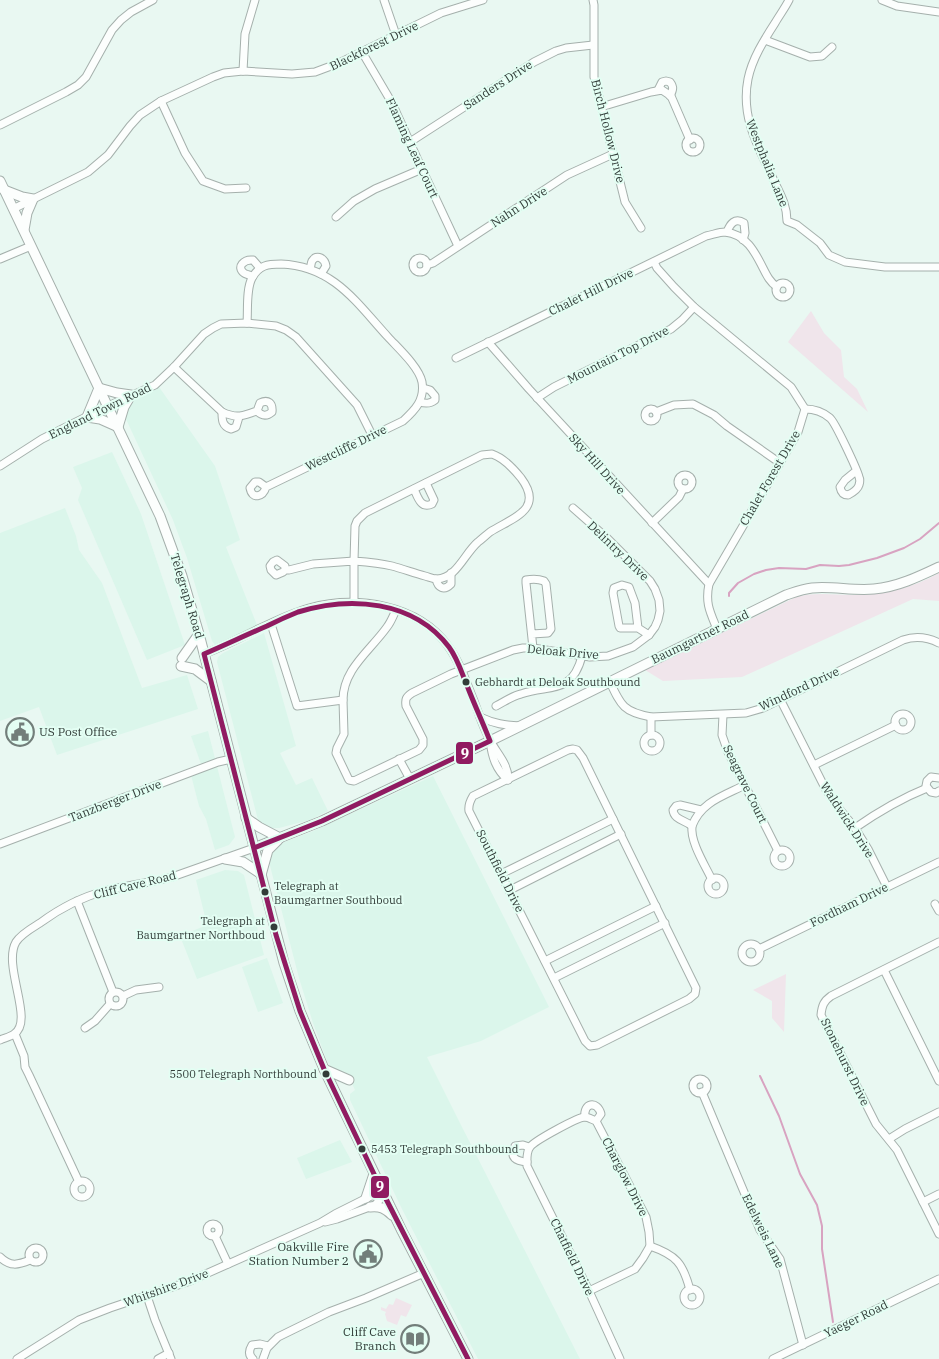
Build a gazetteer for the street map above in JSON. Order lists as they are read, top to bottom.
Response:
{
  "streets": {
    "main road": ["Telegraph Road", "Baumgartner Road"],
    "street": [
      "Blackforest Drive",
      "Sanders Drive",
      "Birch Hollow Drive",
      "Flaming Leaf Court",
      "Westphalia Lane",
      "Nahn Drive",
      "Chalet Hill Drive",
      "Mountain Top Drive",
      "England Town Road",
      "Westcliffe Drive",
      "Sky Hill Drive",
      "Chalet Forest Drive",
      "Delintry Drive",
      "Deloak Drive",
      "Windford Drive",
      "Seagrave Court",
      "Tanzberger Drive",
      "Waldwick Drive",
      "Southfield Drive",
      "Cliff Cave Road",
      "Fordham Drive",
      "Stonehurst Drive",
      "Charglow Drive",
      "Edelweis Lane",
      "Chatfield Drive",
      "Whitshire Drive",
      "Yaeger Road"
    ]
  },
  "crossings": [
    ["Blackforest Drive", "Flaming Leaf Court"],
    ["Blackforest Drive", "Telegraph Road"],
    ["Sanders Drive", "Birch Hollow Drive"],
    ["Sanders Drive", "Flaming Leaf Court"],
    ["Birch Hollow Drive", "Nahn Drive"],
    ["Flaming Leaf Court", "Nahn Drive"],
    ["Chalet Hill Drive", "Sky Hill Drive"],
    ["Mountain Top Drive", "Sky Hill Drive"],
    ["England Town Road", "Westcliffe Drive"],
    ["England Town Road", "Telegraph Road"],
    ["Sky Hill Drive", "Chalet Forest Drive"],
    ["Chalet Forest Drive", "Baumgartner Road"],
    ["Delintry Drive", "Deloak Drive"],
    ["Telegraph Road", "Baumgartner Road"],
    ["Telegraph Road", "Tanzberger Drive"],
    ["Telegraph Road", "Cliff Cave Road"],
    ["Telegraph Road", "Whitshire Drive"],
    ["Baumgartner Road", "Windford Drive"],
    ["Baumgartner Road", "Cliff Cave Road"],
    ["Windford Drive", "Seagrave Court"],
    ["Windford Drive", "Waldwick Drive"],
    ["Waldwick Drive", "Fordham Drive"],
    ["Charglow Drive", "Chatfield Drive"],
    ["Edelweis Lane", "Yaeger Road"]
  ],
  "places": {
    "other": [
      "Gebhardt at Deloak Southbound",
      "Telegraph at Baumgartner Southboud",
      "Telegraph at Baumgartner Northboud",
      "5500 Telegraph Northbound",
      "5453 Telegraph Southbound"
    ],
    "public building": ["US Post Office", "Oakville Fire Station Number 2"],
    "library": ["Cliff Cave Branch"]
  },
  "lines": ["transit line 9"]
}
